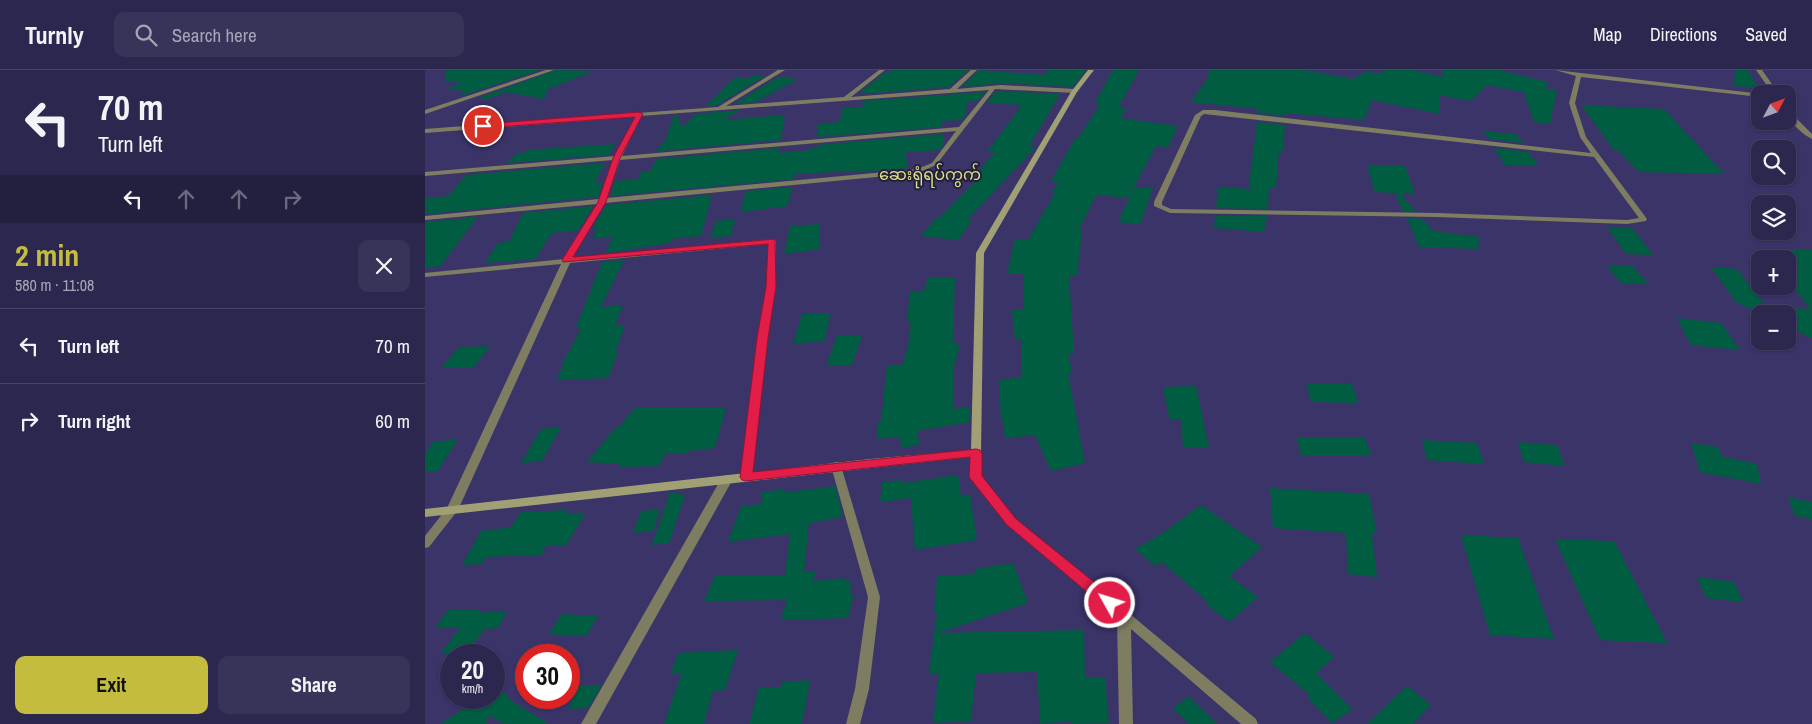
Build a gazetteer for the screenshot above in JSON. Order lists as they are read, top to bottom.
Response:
{
  "districts": ["ဆေးရုံရပ်ကွက်"],
  "north": "top right",
  "page": {
    "header": "Turnly",
    "search": "Search here",
    "nav": ["Map", "Directions", "Saved"],
    "turn": ["70 m", "Turn left"],
    "map_buttons": ["+", "−"],
    "heading": ["2 min", "580 m · 11:08"],
    "list": [
      {
        "name": "Turn left",
        "value": "70 m"
      },
      {
        "name": "Turn right",
        "value": "60 m"
      }
    ],
    "speed": "20 km/h",
    "limit": "30",
    "buttons": ["Exit", "Share"]
  }
}
